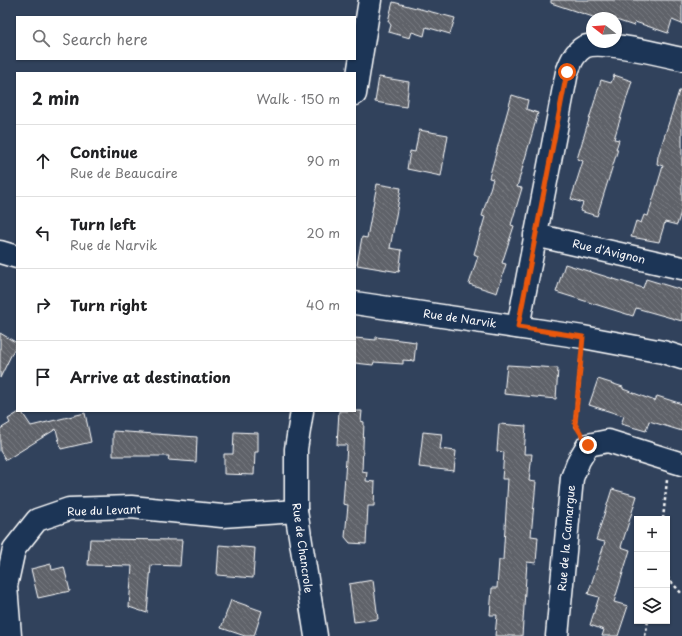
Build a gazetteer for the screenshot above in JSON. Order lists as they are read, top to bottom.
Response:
{
  "streets": {
    "street": [
      "Rue d'Avignon",
      "Rue de Narvik",
      "Rue du Levant",
      "Rue de la Camargue",
      "Rue de Chancrole"
    ]
  },
  "crossings": [
    ["Rue du Levant", "Rue de Chancrole"]
  ],
  "north": "left",
  "page": {
    "search": "Search here",
    "heading": ["2 min", "Walk · 150 m"],
    "list": [
      ["Continue", "Rue de Beaucaire", "90 m"],
      ["Turn left", "Rue de Narvik", "20 m"],
      ["Turn right", "40 m"],
      "Arrive at destination"
    ],
    "map_buttons": ["+", "−"]
  }
}
